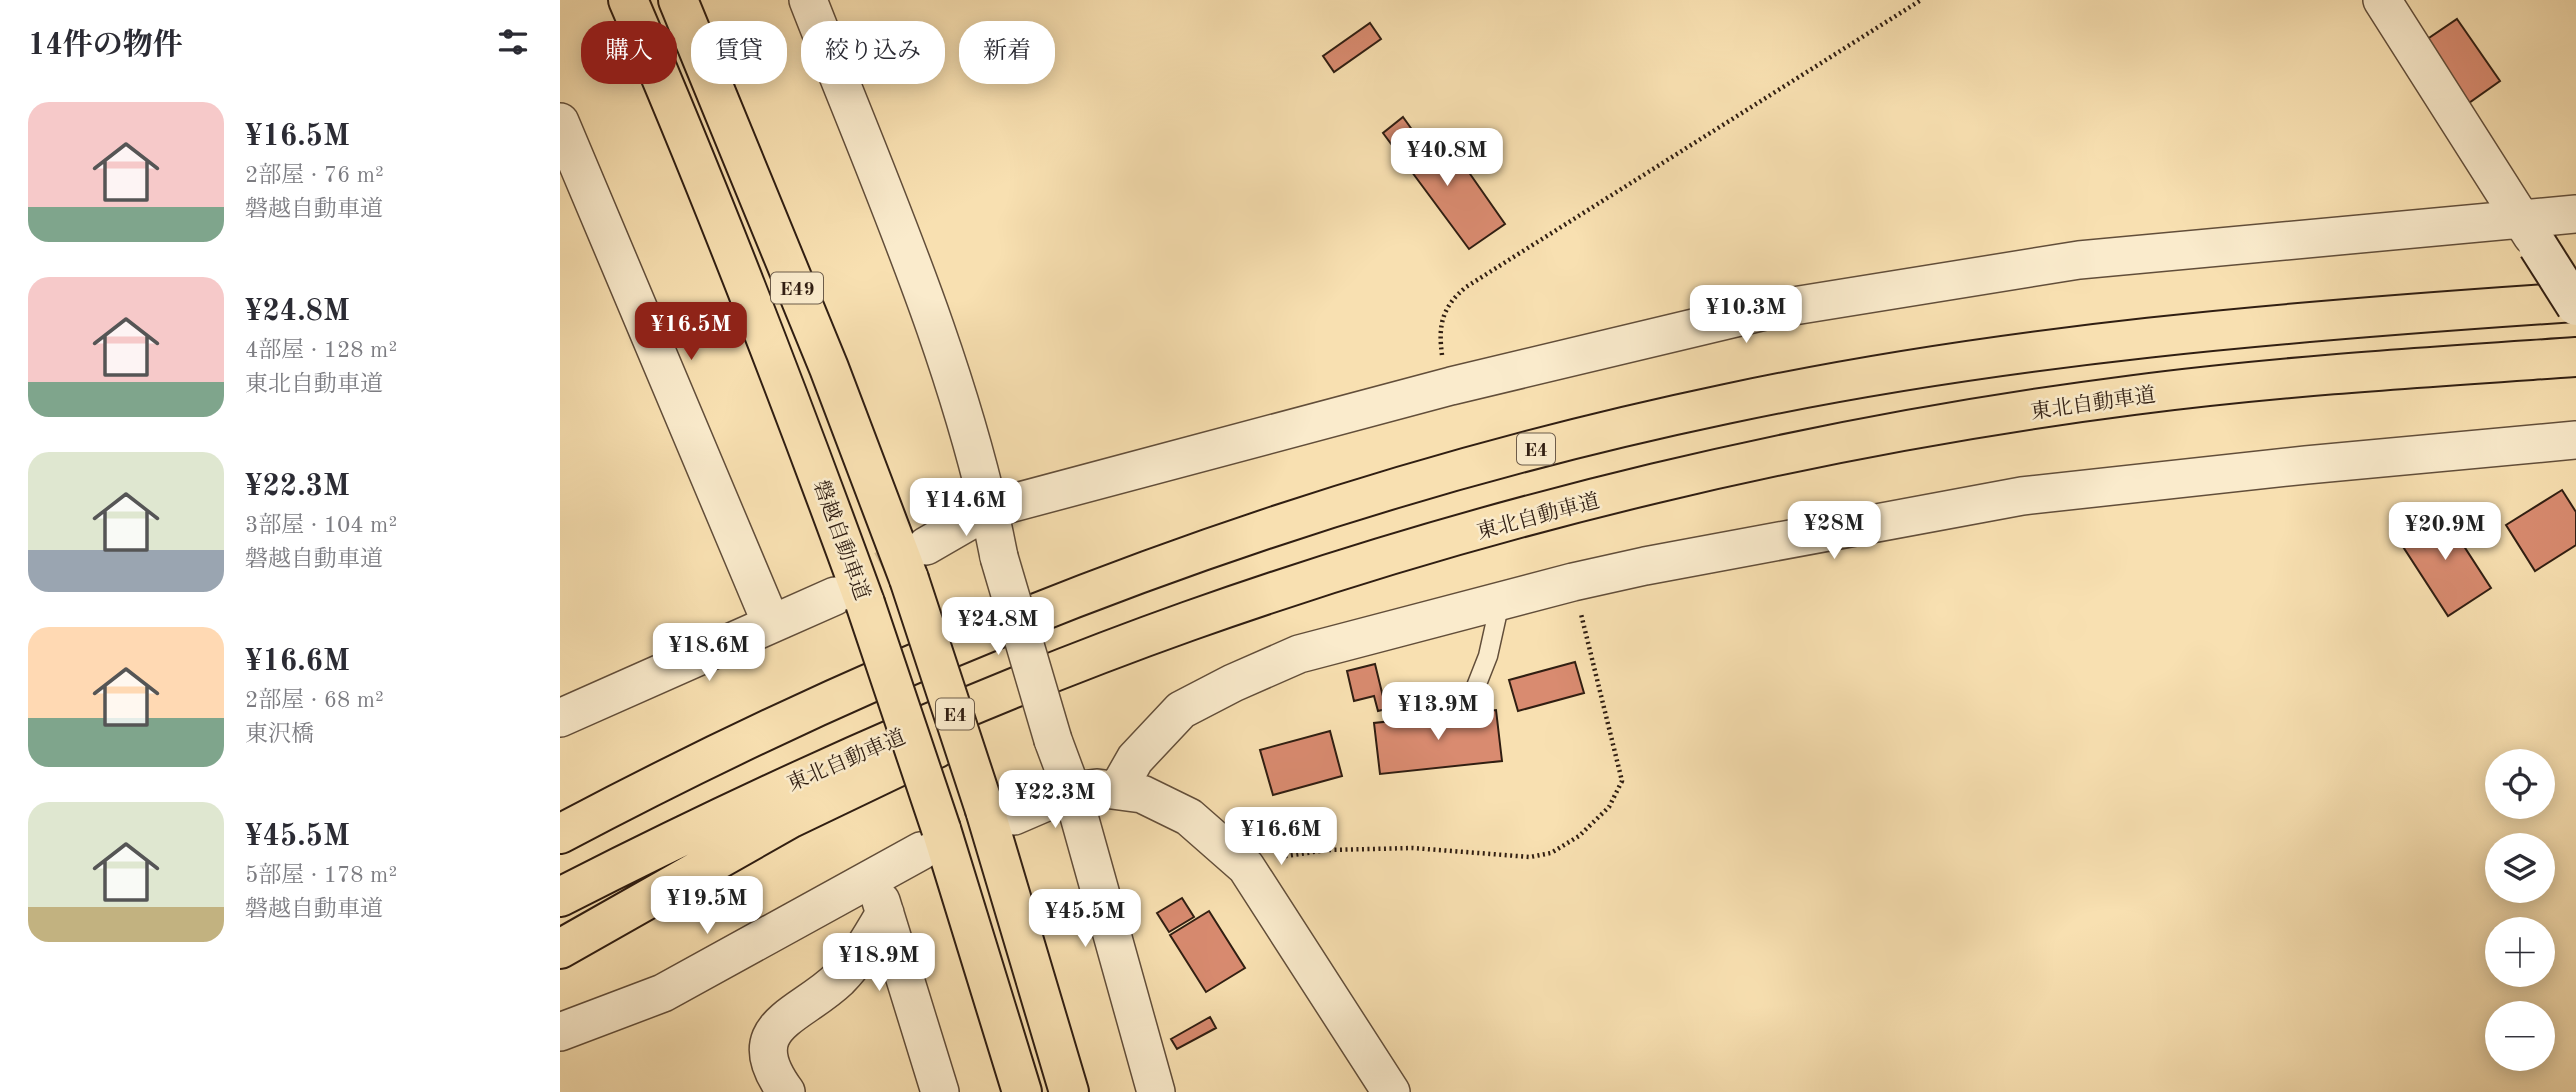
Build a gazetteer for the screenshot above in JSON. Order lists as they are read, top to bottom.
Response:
{
  "streets": {
    "highway": [
      "E49",
      "東北自動車道",
      "E4",
      "磐越自動車道"
    ]
  },
  "page": {
    "heading": "14件の物件",
    "chip": [
      "購入",
      "賃貸",
      "絞り込み",
      "新着"
    ],
    "list": [
      {
        "name": "¥16.5M",
        "note": "2部屋 · 76 m² · 磐越自動車道"
      },
      {
        "name": "¥24.8M",
        "note": "4部屋 · 128 m² · 東北自動車道"
      },
      {
        "name": "¥22.3M",
        "note": "3部屋 · 104 m² · 磐越自動車道"
      },
      {
        "name": "¥16.6M",
        "note": "2部屋 · 68 m² · 東沢橋"
      },
      {
        "name": "¥45.5M",
        "note": "5部屋 · 178 m² · 磐越自動車道"
      }
    ],
    "price": [
      "¥40.8M",
      "¥10.3M",
      "¥16.5M",
      "¥14.6M",
      "¥28M",
      "¥20.9M",
      "¥24.8M",
      "¥18.6M",
      "¥13.9M",
      "¥22.3M",
      "¥16.6M",
      "¥19.5M",
      "¥45.5M",
      "¥18.9M"
    ],
    "map_buttons": ["+", "−"]
  }
}
